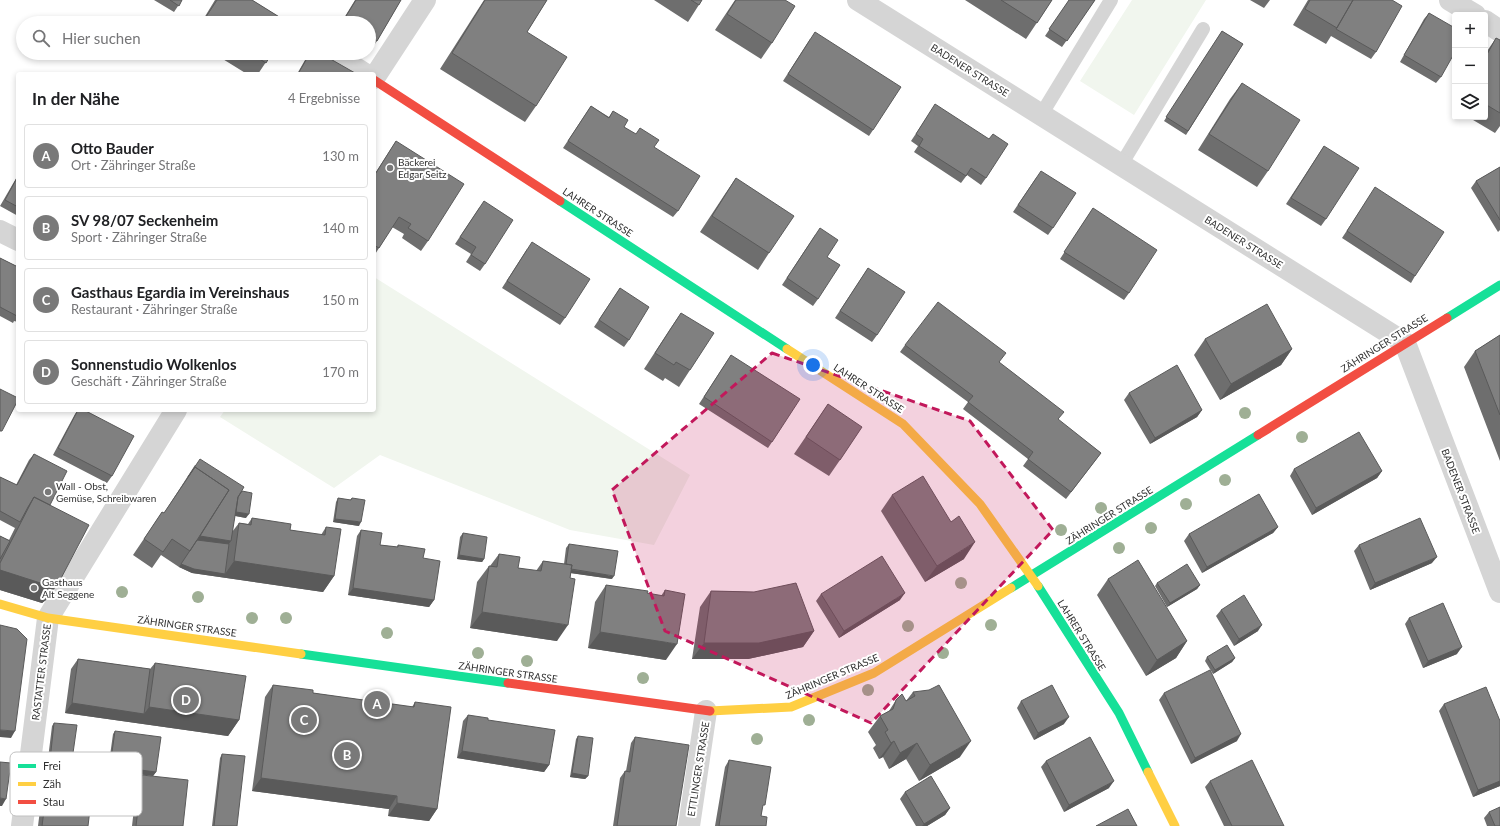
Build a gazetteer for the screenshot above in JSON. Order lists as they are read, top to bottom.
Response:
{
  "streets": {
    "street": [
      "BADENER STRASSE",
      "LAHRER STRASSE",
      "ZÄHRINGER STRASSE",
      "RASTATTER STRASSE",
      "ETTLINGER STRASSE"
    ]
  },
  "crossings": [
    ["BADENER STRASSE", "ZÄHRINGER STRASSE"],
    ["LAHRER STRASSE", "ZÄHRINGER STRASSE"],
    ["ZÄHRINGER STRASSE", "RASTATTER STRASSE"],
    ["ZÄHRINGER STRASSE", "ETTLINGER STRASSE"]
  ],
  "places": ["Bäckerei Edgar Seitz", "Wall - Obst, Gemüse, Schreibwaren", "Gasthaus Alt Seggene"],
  "legend": ["Frei", "Zäh", "Stau"],
  "page": {
    "map_buttons": ["+", "−"],
    "search": "Hier suchen",
    "heading": ["In der Nähe", "4 Ergebnisse"],
    "list": [
      {
        "mark": "A",
        "name": "Otto Bauder",
        "note": "Ort · Zähringer Straße",
        "value": "130 m"
      },
      {
        "mark": "B",
        "name": "SV 98/07 Seckenheim",
        "note": "Sport · Zähringer Straße",
        "value": "140 m"
      },
      {
        "mark": "C",
        "name": "Gasthaus Egardia im Vereinshaus",
        "note": "Restaurant · Zähringer Straße",
        "value": "150 m"
      },
      {
        "mark": "D",
        "name": "Sonnenstudio Wolkenlos",
        "note": "Geschäft · Zähringer Straße",
        "value": "170 m"
      }
    ],
    "pins": [
      "D",
      "A",
      "C",
      "B"
    ]
  }
}
